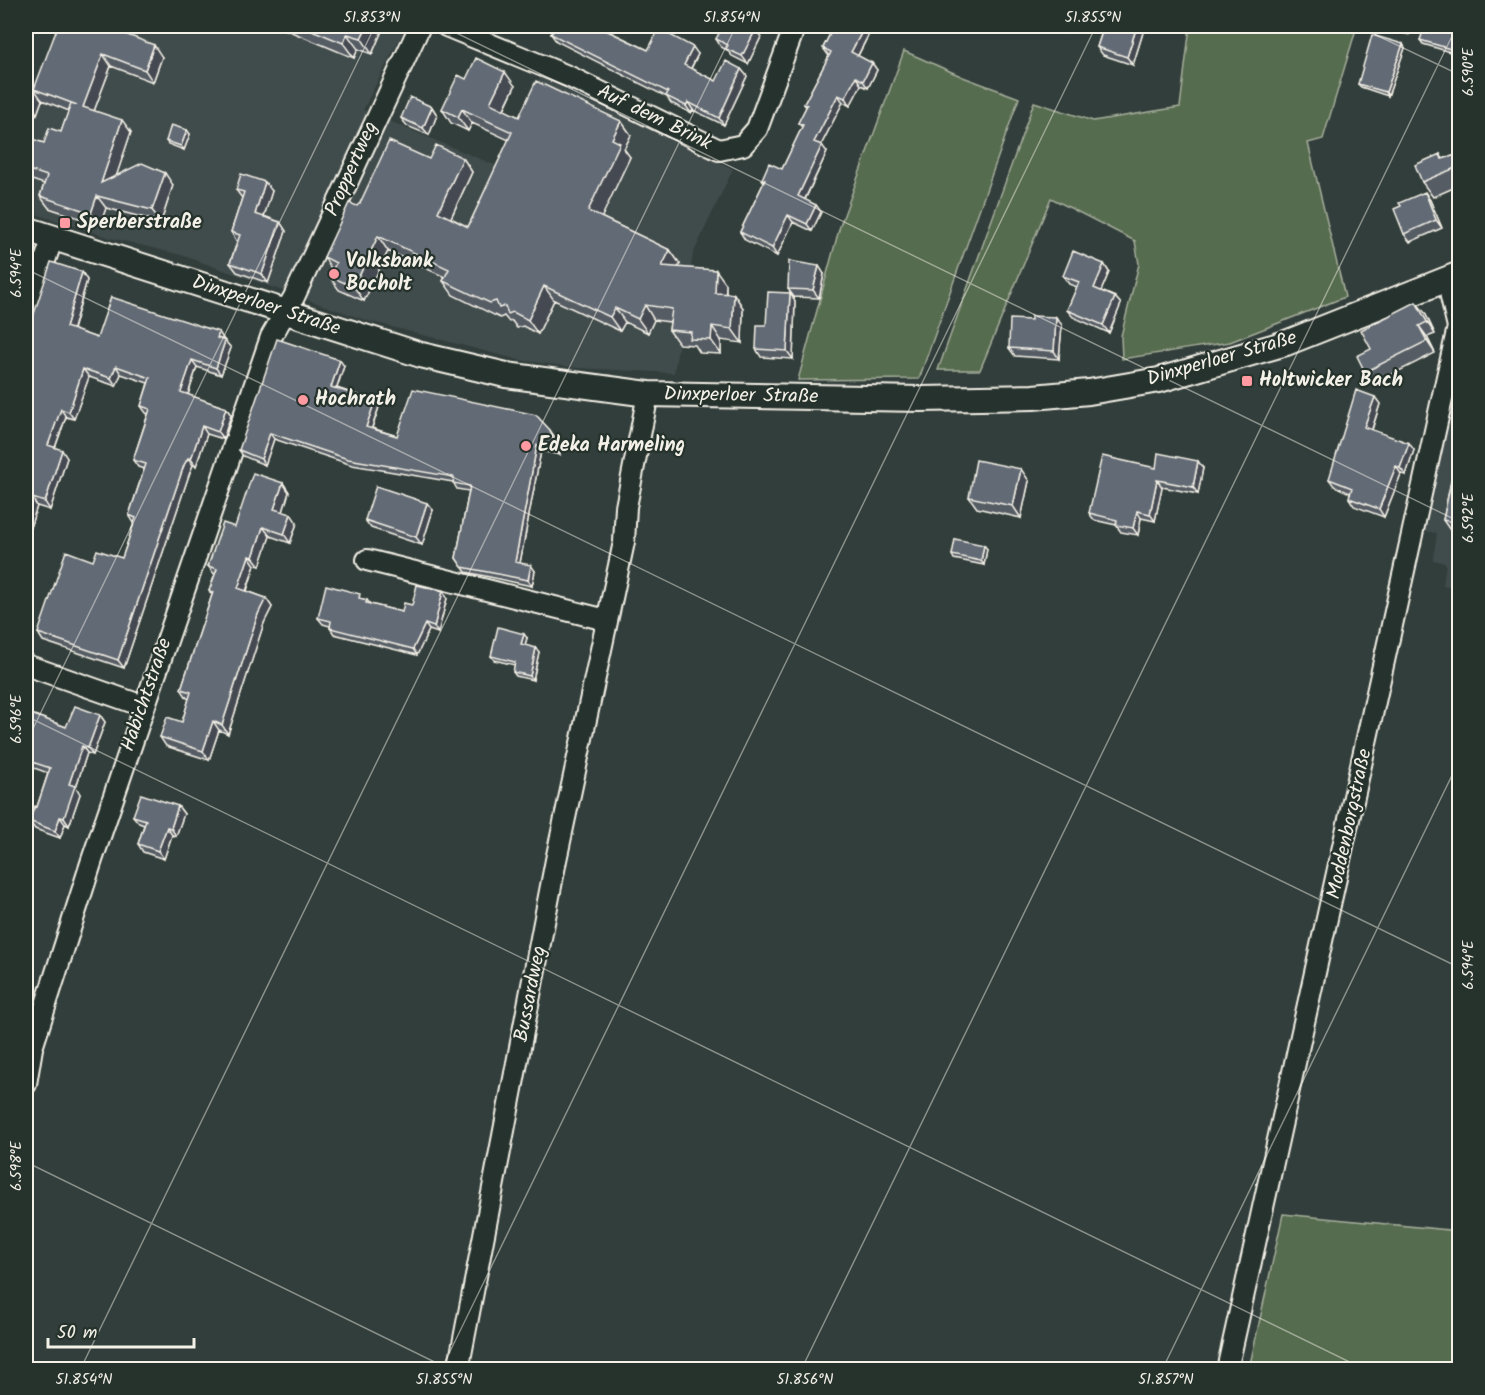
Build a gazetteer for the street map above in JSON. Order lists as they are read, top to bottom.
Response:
{
  "streets": {
    "main road": ["Dinxperloer Straße"],
    "street": [
      "Auf dem Brink",
      "Proppertweg",
      "Habichtstraße",
      "Moddenborgstraße",
      "Bussardweg"
    ]
  },
  "crossings": [
    ["Proppertweg", "Dinxperloer Straße"],
    ["Proppertweg", "Habichtstraße"],
    ["Dinxperloer Straße", "Habichtstraße"],
    ["Dinxperloer Straße", "Moddenborgstraße"],
    ["Dinxperloer Straße", "Bussardweg"]
  ],
  "places": {
    "transit": ["Sperberstraße", "Holtwicker Bach"],
    "other": ["Volksbank Bocholt", "Hochrath", "Edeka Harmeling"]
  },
  "scale_bar": "50 m",
  "coordinates": [
    "51.853°N",
    "51.854°N",
    "51.855°N",
    "6.590°E",
    "6.594°E",
    "6.592°E",
    "6.596°E",
    "6.598°E",
    "51.856°N",
    "51.857°N"
  ]
}
